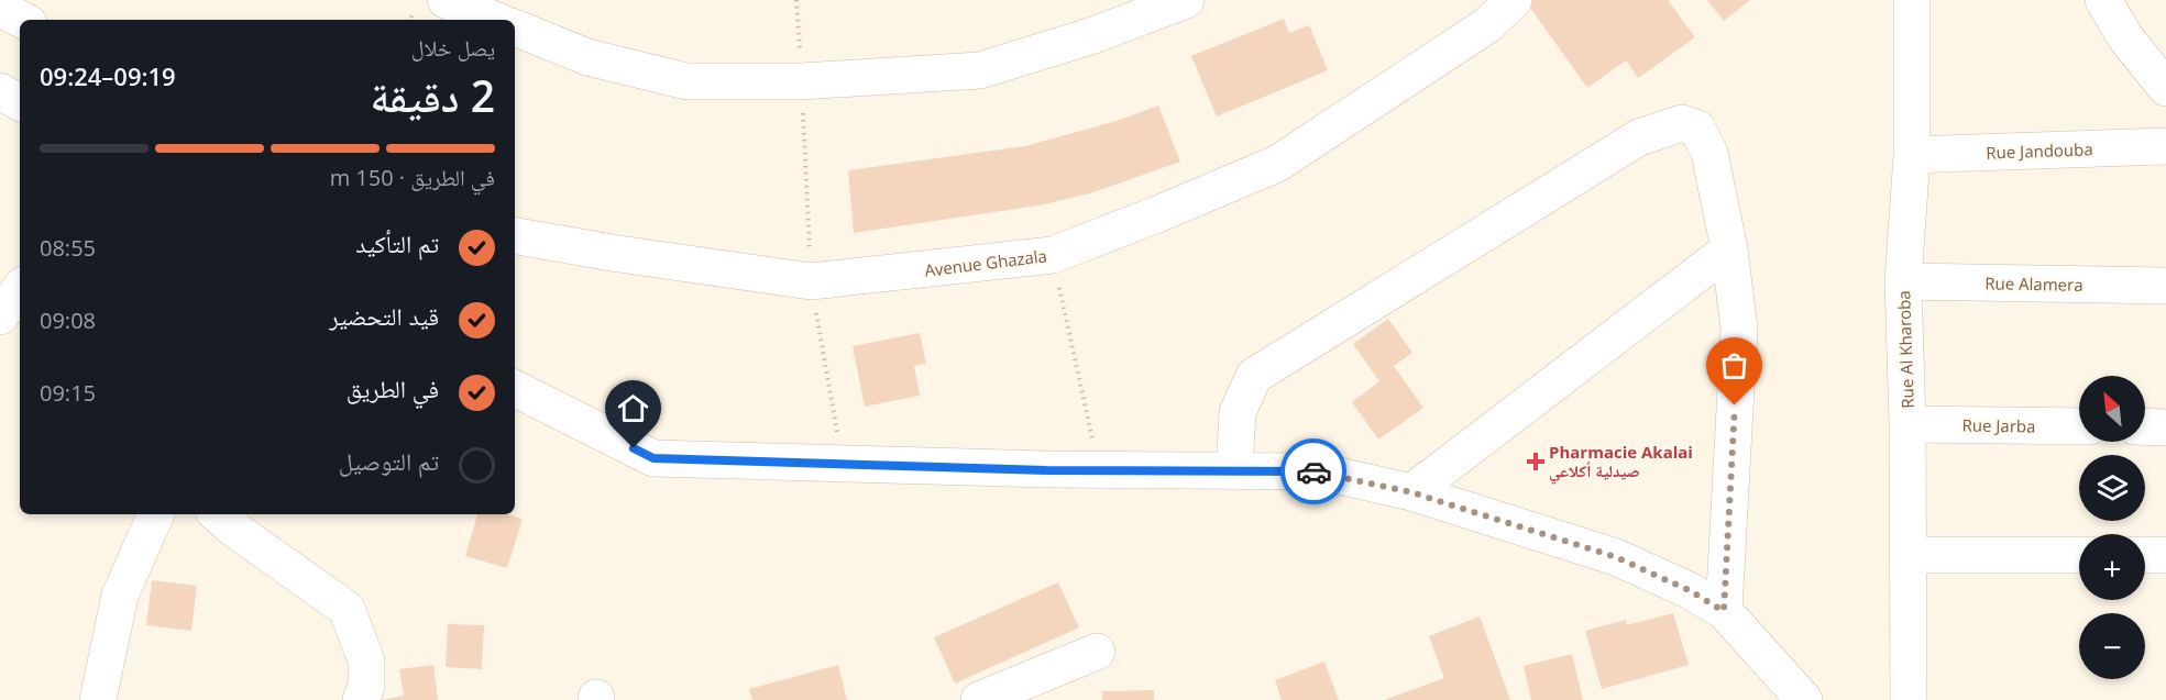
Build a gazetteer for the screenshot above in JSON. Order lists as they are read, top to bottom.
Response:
{
  "streets": {
    "street": [
      "Rue Jandouba",
      "Avenue Ghazala",
      "Rue Alamera",
      "Rue Al Kharoba",
      "Rue Jarba"
    ]
  },
  "crossings": [
    ["Rue Jandouba", "Rue Al Kharoba"],
    ["Rue Alamera", "Rue Al Kharoba"],
    ["Rue Al Kharoba", "Rue Jarba"]
  ],
  "places": {
    "health": ["Pharmacie Akalai صيدلية أكلاعي"]
  },
  "north": "top left",
  "page": {
    "heading": ["2 دقيقة", "يصل خلال", "09:19–09:24"],
    "bar": "في الطريق · 150 m",
    "list": [
      ["تم التأكيد", "08:55"],
      ["قيد التحضير", "09:08"],
      ["في الطريق", "09:15"],
      "تم التوصيل"
    ],
    "map_buttons": ["+", "−"]
  }
}
